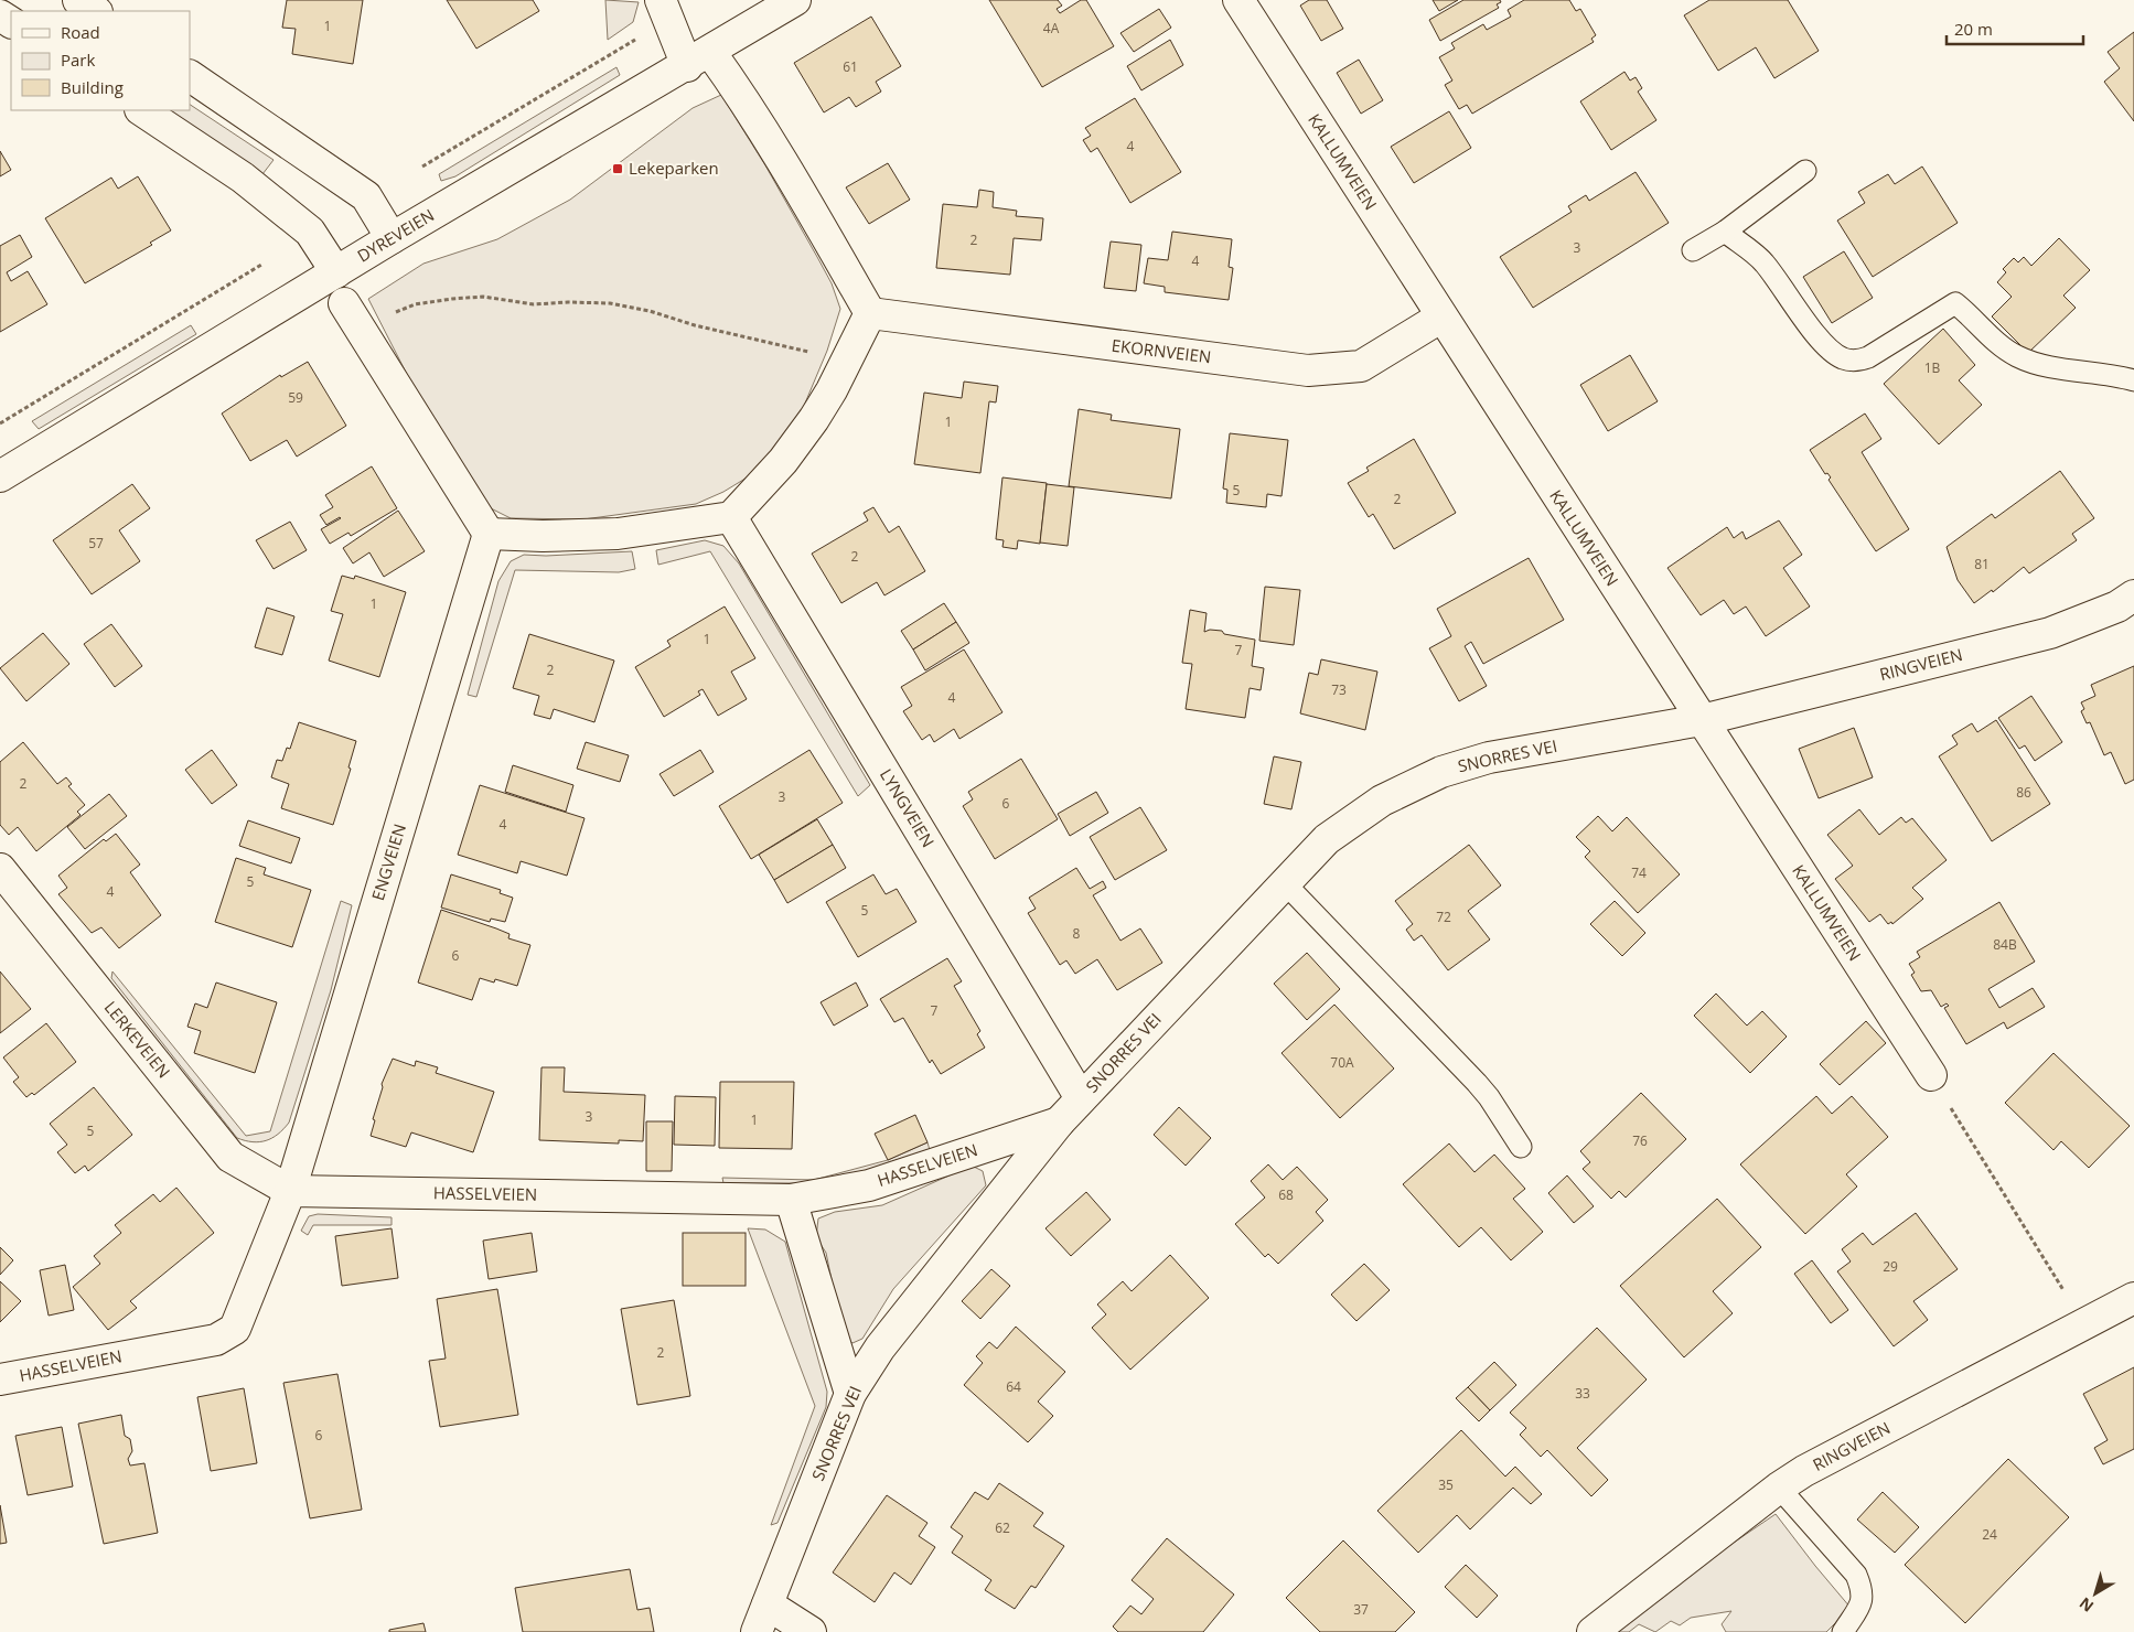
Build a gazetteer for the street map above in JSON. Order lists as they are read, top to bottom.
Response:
{
  "streets": {
    "street": [
      "KALLUMVEIEN",
      "DYREVEIEN",
      "EKORNVEIEN",
      "RINGVEIEN",
      "SNORRES VEI",
      "LYNGVEIEN",
      "ENGVEIEN",
      "LERKEVEIEN",
      "HASSELVEIEN"
    ]
  },
  "crossings": [
    ["KALLUMVEIEN", "EKORNVEIEN"],
    ["KALLUMVEIEN", "RINGVEIEN"],
    ["KALLUMVEIEN", "SNORRES VEI"],
    ["RINGVEIEN", "SNORRES VEI"],
    ["SNORRES VEI", "LYNGVEIEN"],
    ["SNORRES VEI", "HASSELVEIEN"],
    ["ENGVEIEN", "LERKEVEIEN"],
    ["ENGVEIEN", "HASSELVEIEN"],
    ["LERKEVEIEN", "HASSELVEIEN"]
  ],
  "places": {
    "transit": ["Lekeparken"]
  },
  "house_numbers": [
    "1",
    "4A",
    "61",
    "4",
    "2",
    "3",
    "4",
    "1B",
    "59",
    "1",
    "5",
    "2",
    "57",
    "2",
    "81",
    "1",
    "1",
    "7",
    "2",
    "73",
    "4",
    "2",
    "86",
    "3",
    "6",
    "4",
    "74",
    "5",
    "4",
    "5",
    "72",
    "8",
    "84B",
    "6",
    "7",
    "70A",
    "3",
    "1",
    "5",
    "76",
    "68",
    "29",
    "2",
    "64",
    "33",
    "6",
    "35",
    "62",
    "24",
    "37"
  ],
  "legend": ["Road", "Park", "Building"],
  "scale_bar": "20 m",
  "north": "bottom left"
}
